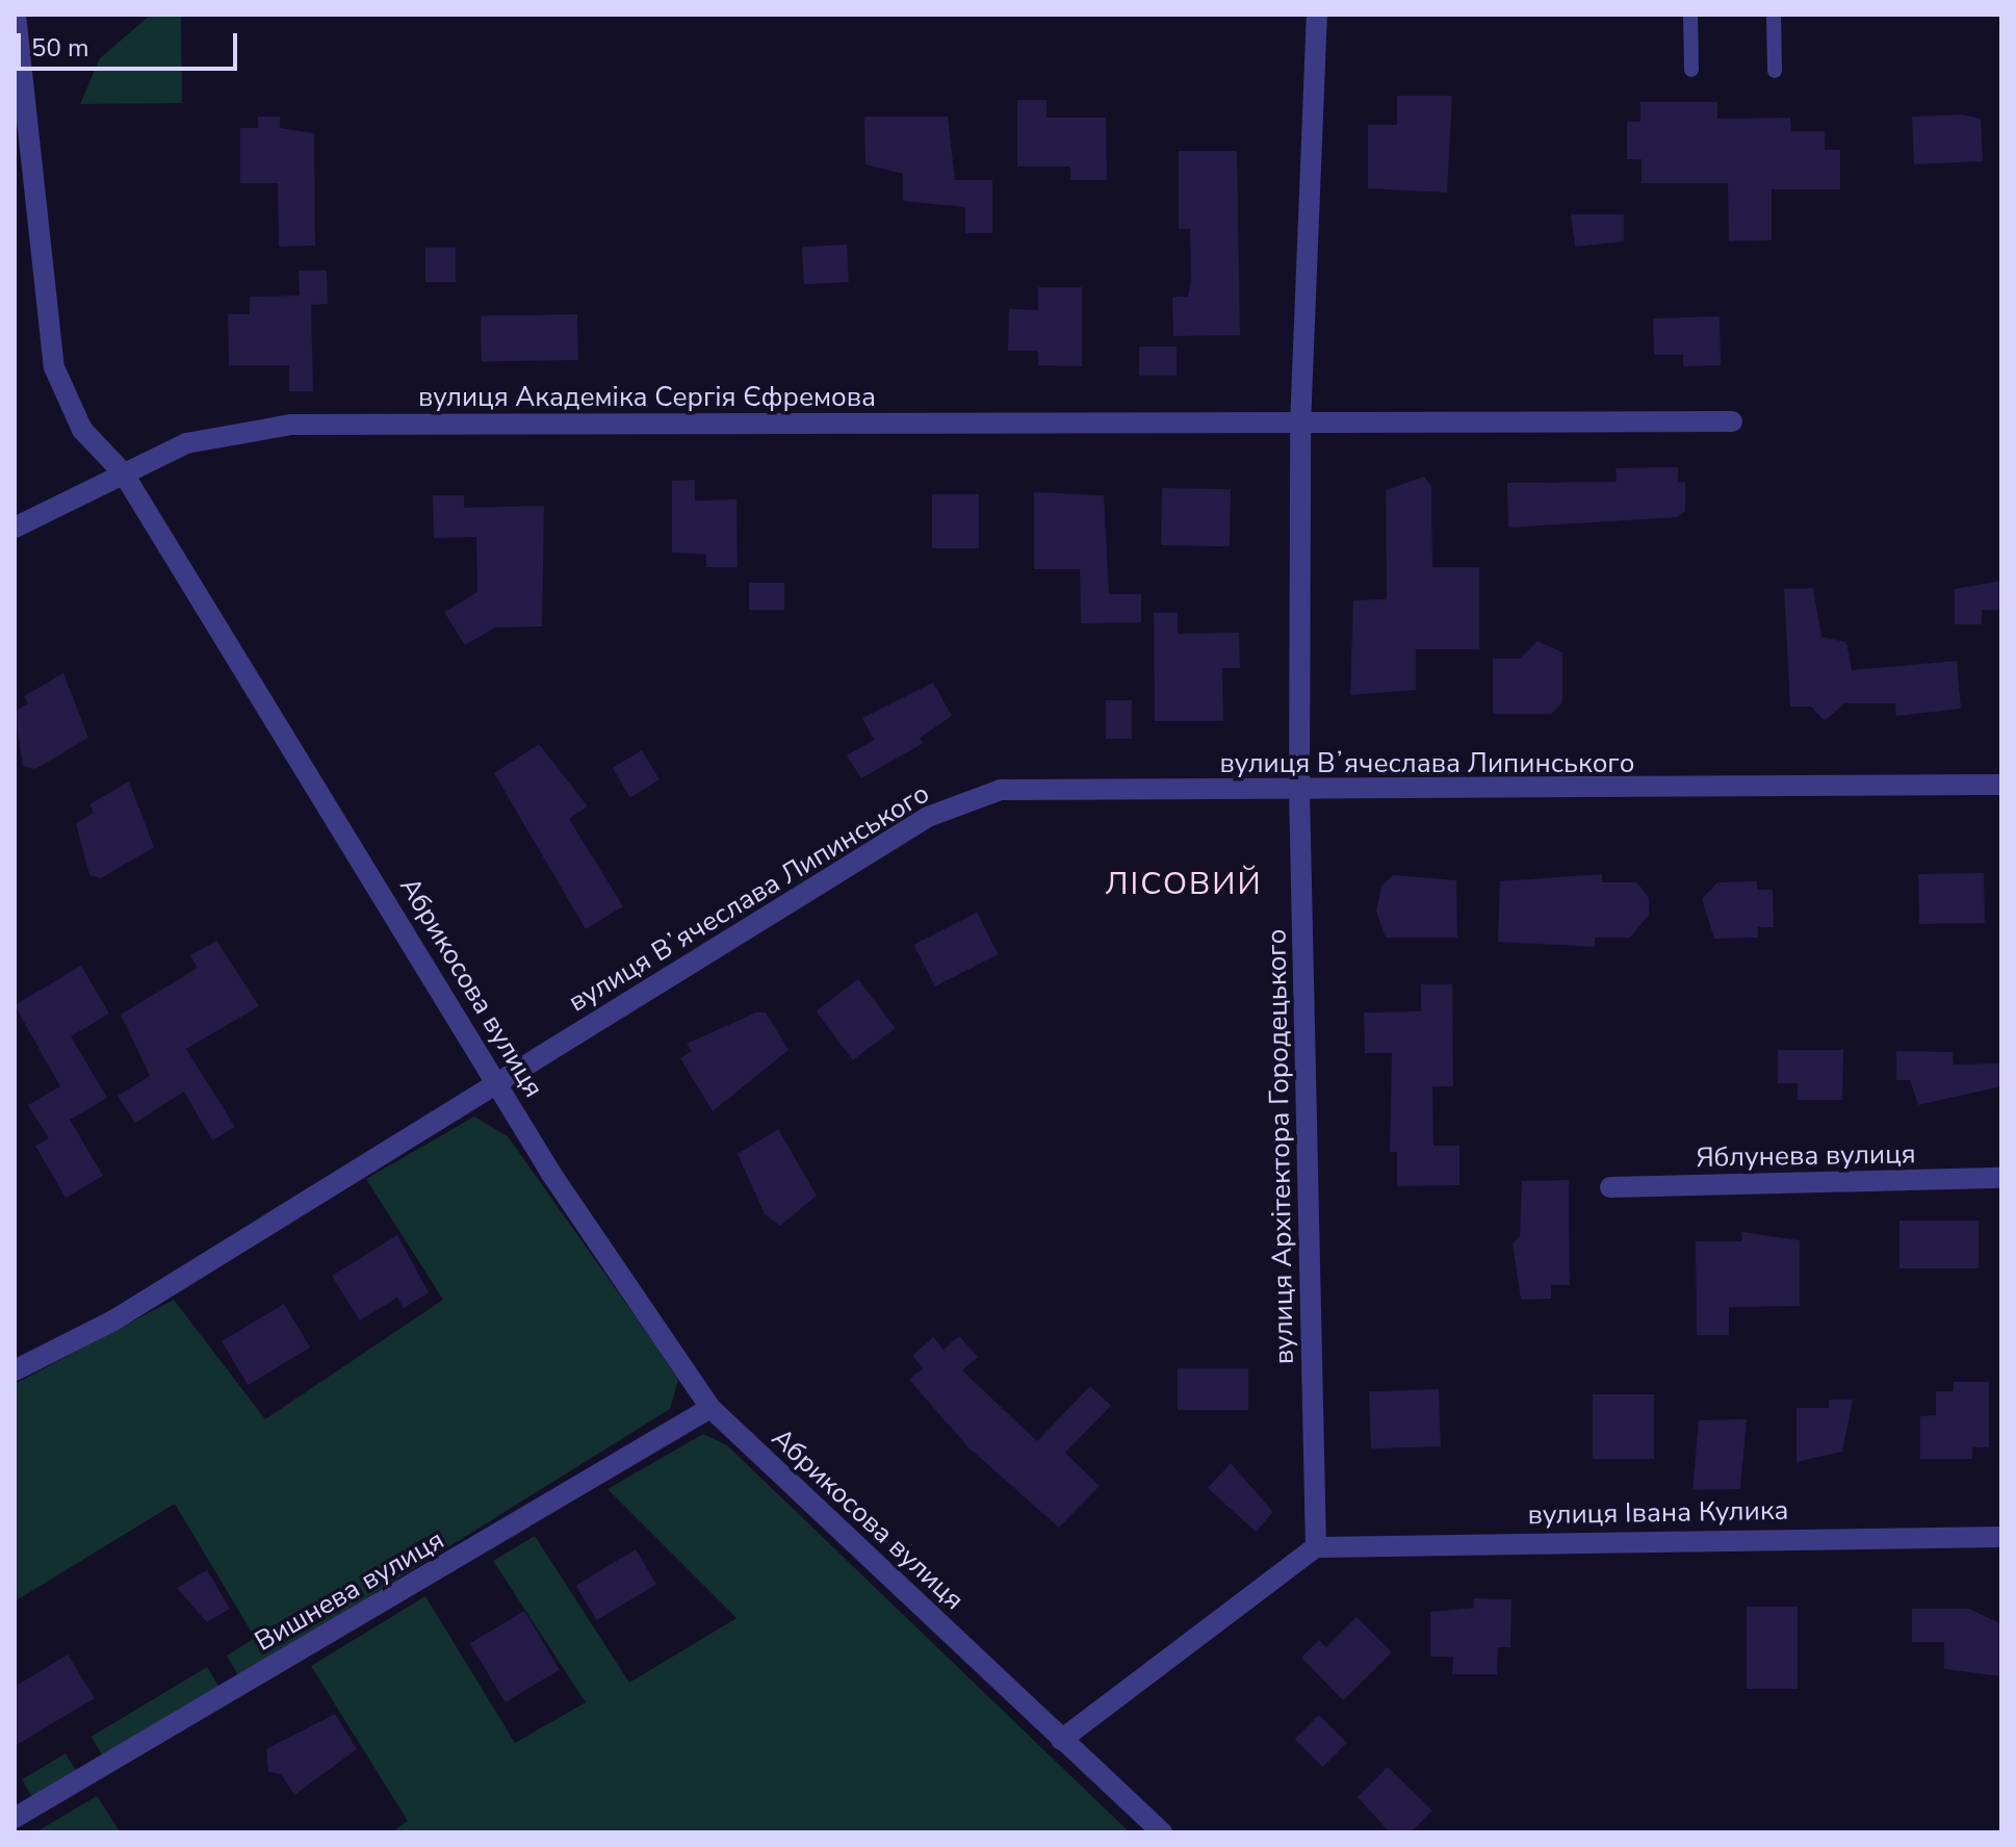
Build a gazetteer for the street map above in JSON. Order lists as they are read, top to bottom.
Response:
{
  "streets": {
    "street": [
      "вулиця Академіка Сергія Єфремова",
      "вулиця Вʼячеслава Липинського",
      "Абрикосова вулиця",
      "вулиця Архітектора Городецького",
      "Яблунева вулиця",
      "вулиця Івана Кулика",
      "Вишнева вулиця"
    ]
  },
  "crossings": [
    ["вулиця Академіка Сергія Єфремова", "Абрикосова вулиця"],
    ["вулиця Академіка Сергія Єфремова", "вулиця Архітектора Городецького"],
    ["вулиця Вʼячеслава Липинського", "Абрикосова вулиця"],
    ["вулиця Вʼячеслава Липинського", "вулиця Архітектора Городецького"],
    ["Абрикосова вулиця", "Вишнева вулиця"],
    ["вулиця Архітектора Городецького", "вулиця Івана Кулика"]
  ],
  "districts": ["ЛІСОВИЙ"],
  "scale_bar": "50 m"
}
